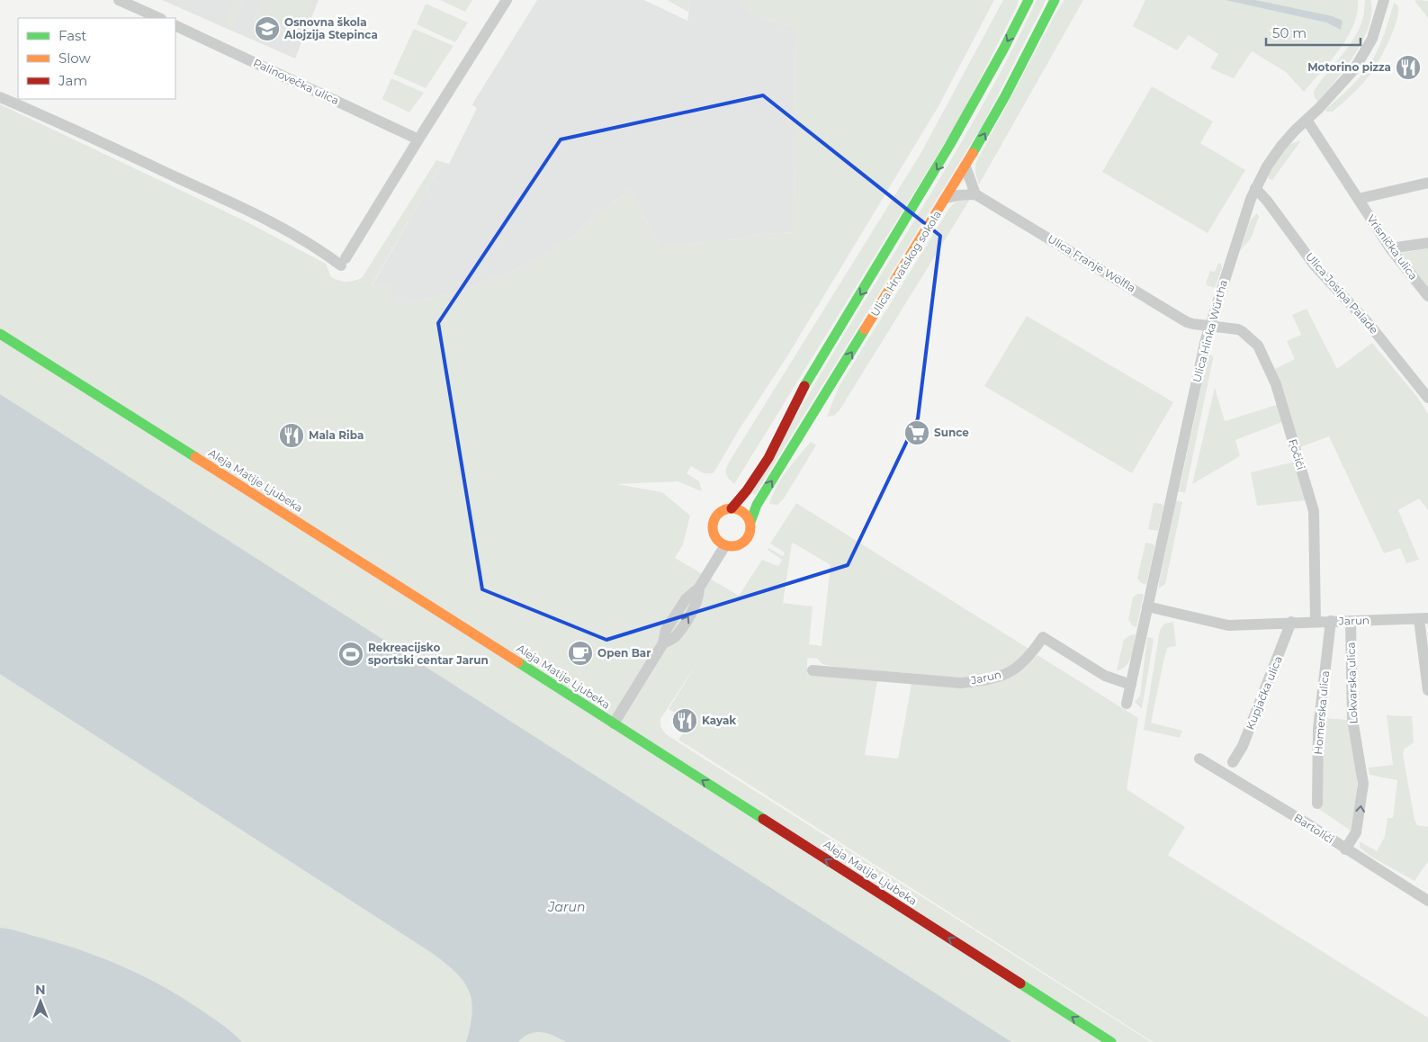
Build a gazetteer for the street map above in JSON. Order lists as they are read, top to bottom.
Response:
{
  "streets": {
    "street": [
      "Palinovečka ulica",
      "Vrisnička ulica",
      "Ulica Hrvatskog sokola",
      "Ulica Franje Wölfla",
      "Ulica Josipa Palade",
      "Ulica Hinka Würtha",
      "Fočići",
      "Aleja Matije Ljubeka",
      "Jarun",
      "Lokvarska ulica",
      "Kupjačka ulica",
      "Homerska ulica",
      "Bartolići"
    ]
  },
  "crossings": [
    ["Vrisnička ulica", "Ulica Hinka Würtha"],
    ["Ulica Franje Wölfla", "Ulica Hinka Würtha"],
    ["Ulica Franje Wölfla", "Fočići"],
    ["Ulica Josipa Palade", "Ulica Hinka Würtha"],
    ["Ulica Hinka Würtha", "Fočići"],
    ["Ulica Hinka Würtha", "Jarun"],
    ["Fočići", "Jarun"],
    ["Jarun", "Lokvarska ulica"],
    ["Jarun", "Kupjačka ulica"],
    ["Jarun", "Homerska ulica"],
    ["Lokvarska ulica", "Bartolići"]
  ],
  "one_way": ["Aleja Matije Ljubeka"],
  "water": ["Jarun"],
  "places": {
    "school or university": ["Osnovna škola Alojzija Stepinca"],
    "restaurant": ["Motorino pizza", "Mala Riba", "Kayak"],
    "supermarket": ["Sunce"],
    "cafe": ["Open Bar"],
    "sports": ["Rekreacijsko sportski centar Jarun"]
  },
  "legend": ["Fast", "Slow", "Jam"],
  "scale_bar": "50 m",
  "north": "top"
}
